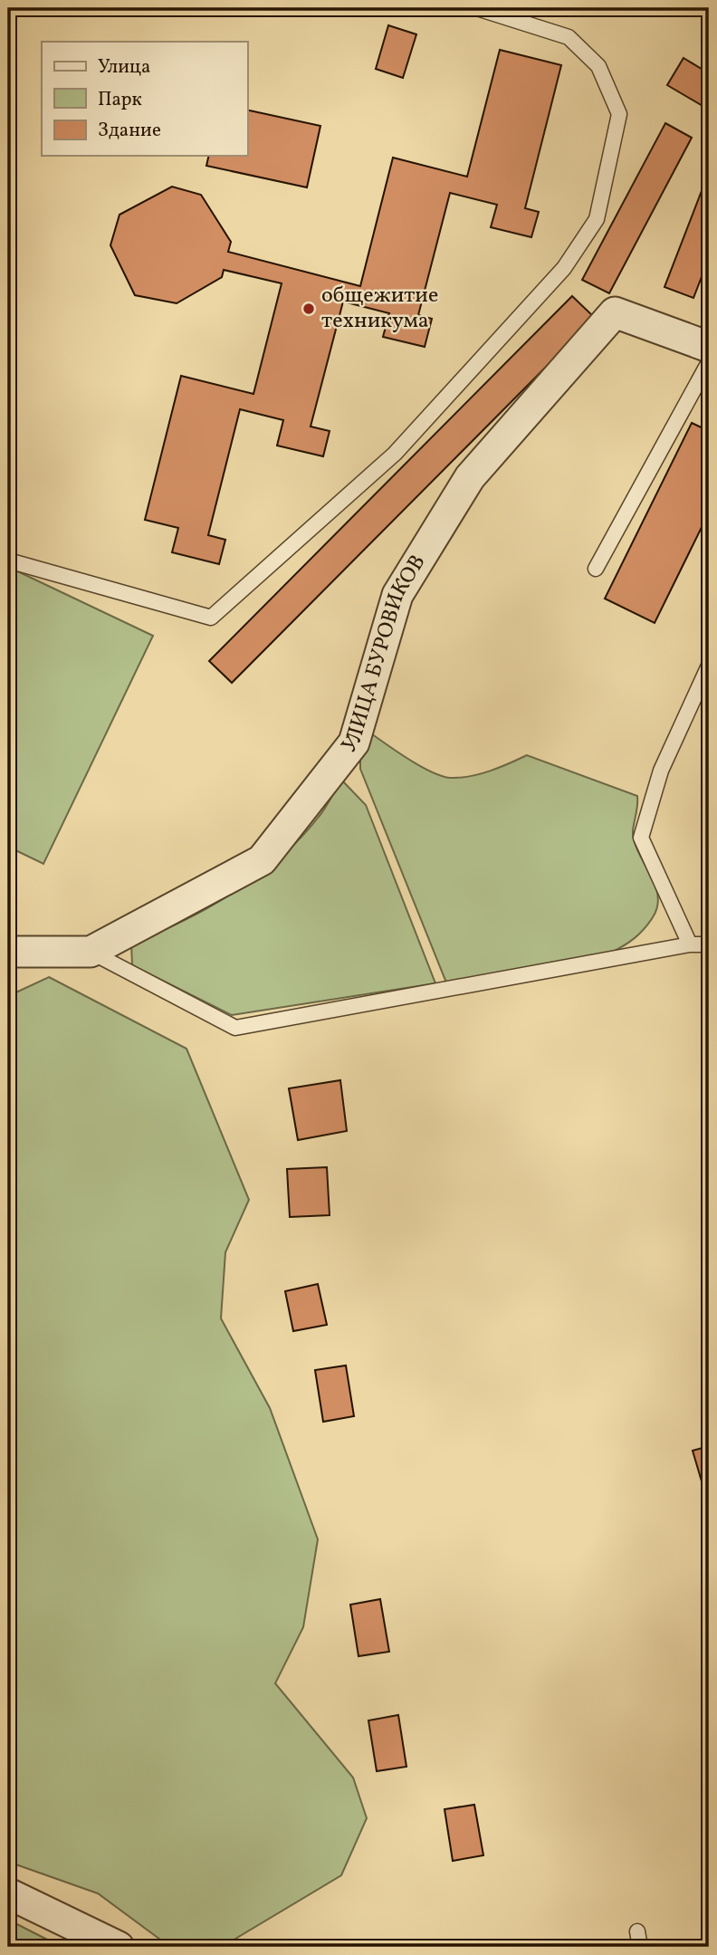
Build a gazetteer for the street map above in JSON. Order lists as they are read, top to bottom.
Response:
{
  "streets": {
    "street": ["УЛИЦА БУРОВИКОВ"]
  },
  "places": ["общежитие техникума"],
  "legend": ["Улица", "Парк", "Здание"]
}
